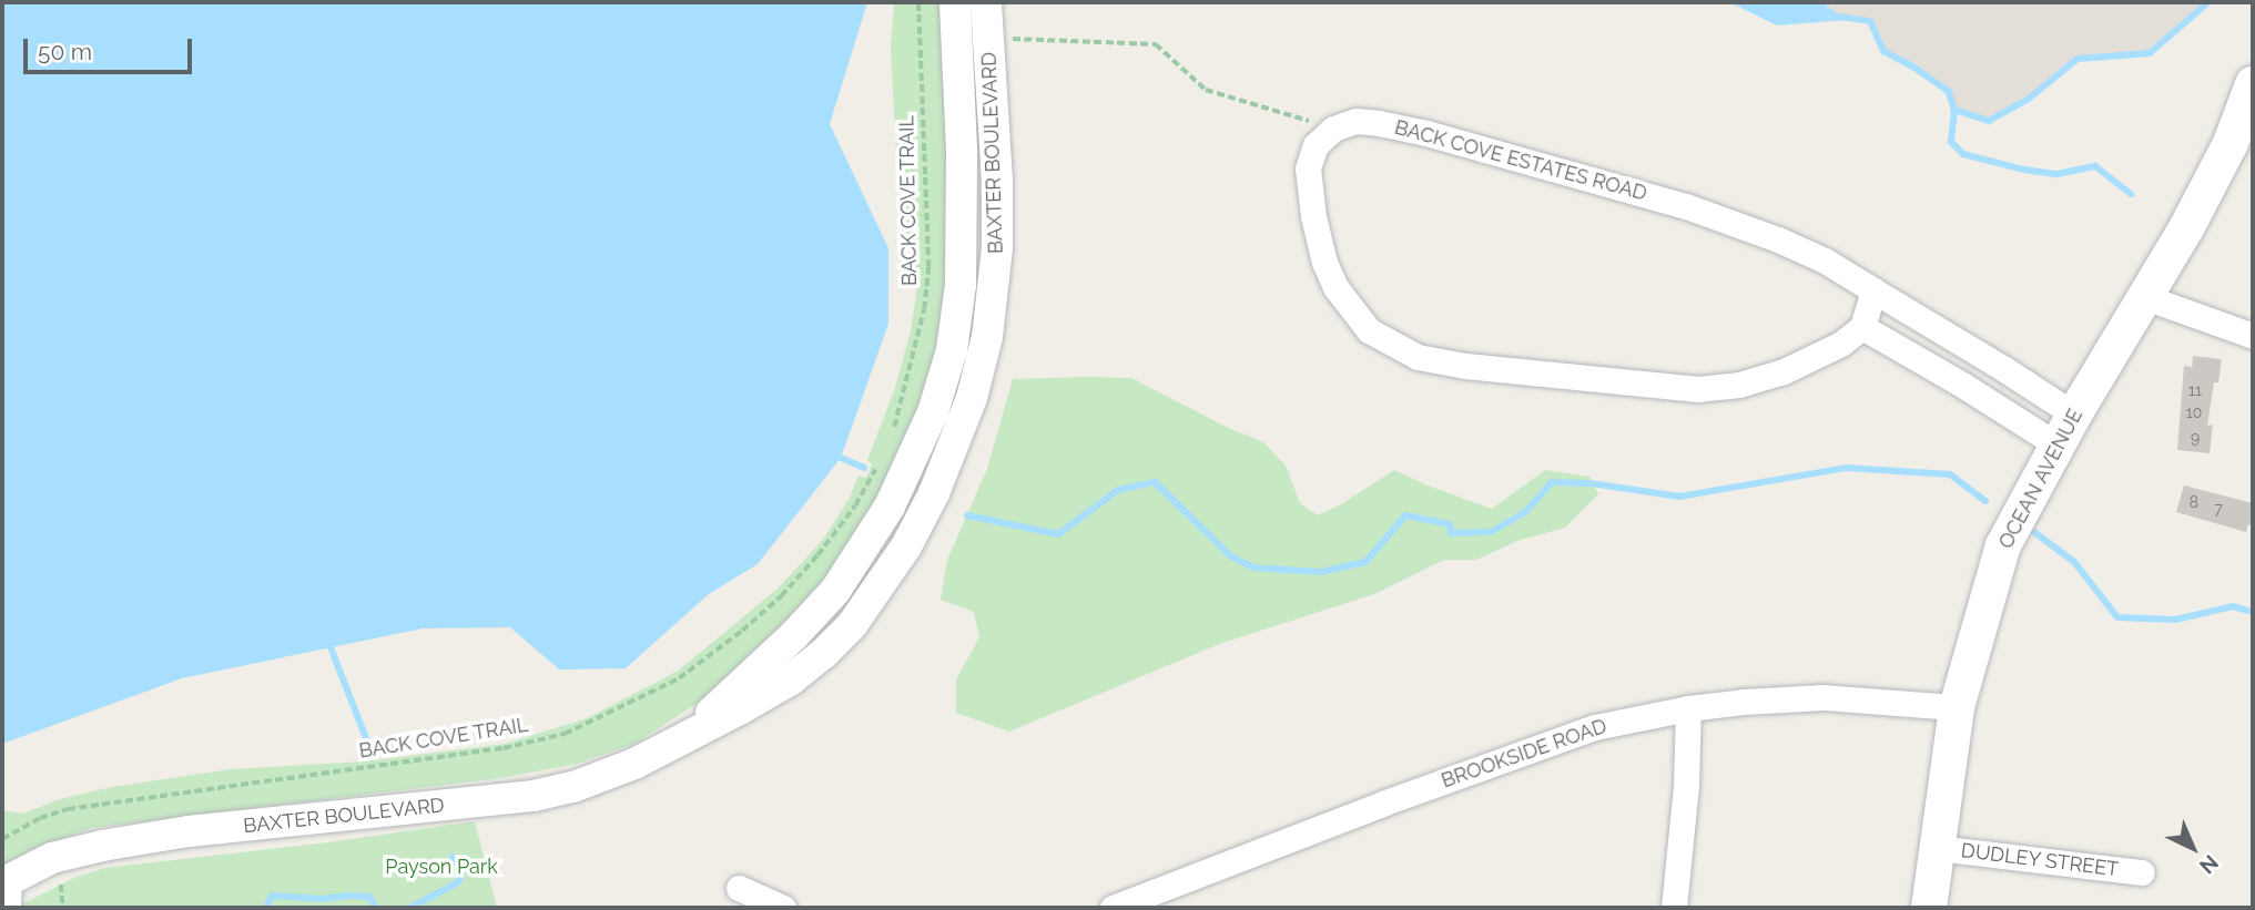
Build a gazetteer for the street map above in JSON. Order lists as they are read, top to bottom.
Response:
{
  "streets": {
    "main road": ["OCEAN AVENUE"],
    "street": [
      "BAXTER BOULEVARD",
      "BACK COVE ESTATES ROAD",
      "BROOKSIDE ROAD",
      "DUDLEY STREET"
    ],
    "path": ["BACK COVE TRAIL"]
  },
  "crossings": [
    ["BACK COVE ESTATES ROAD", "OCEAN AVENUE"],
    ["OCEAN AVENUE", "BROOKSIDE ROAD"],
    ["OCEAN AVENUE", "DUDLEY STREET"]
  ],
  "parks": ["Payson Park"],
  "house_numbers": [
    "11",
    "10",
    "9",
    "8",
    "7"
  ],
  "scale_bar": "50 m",
  "north": "bottom right"
}
